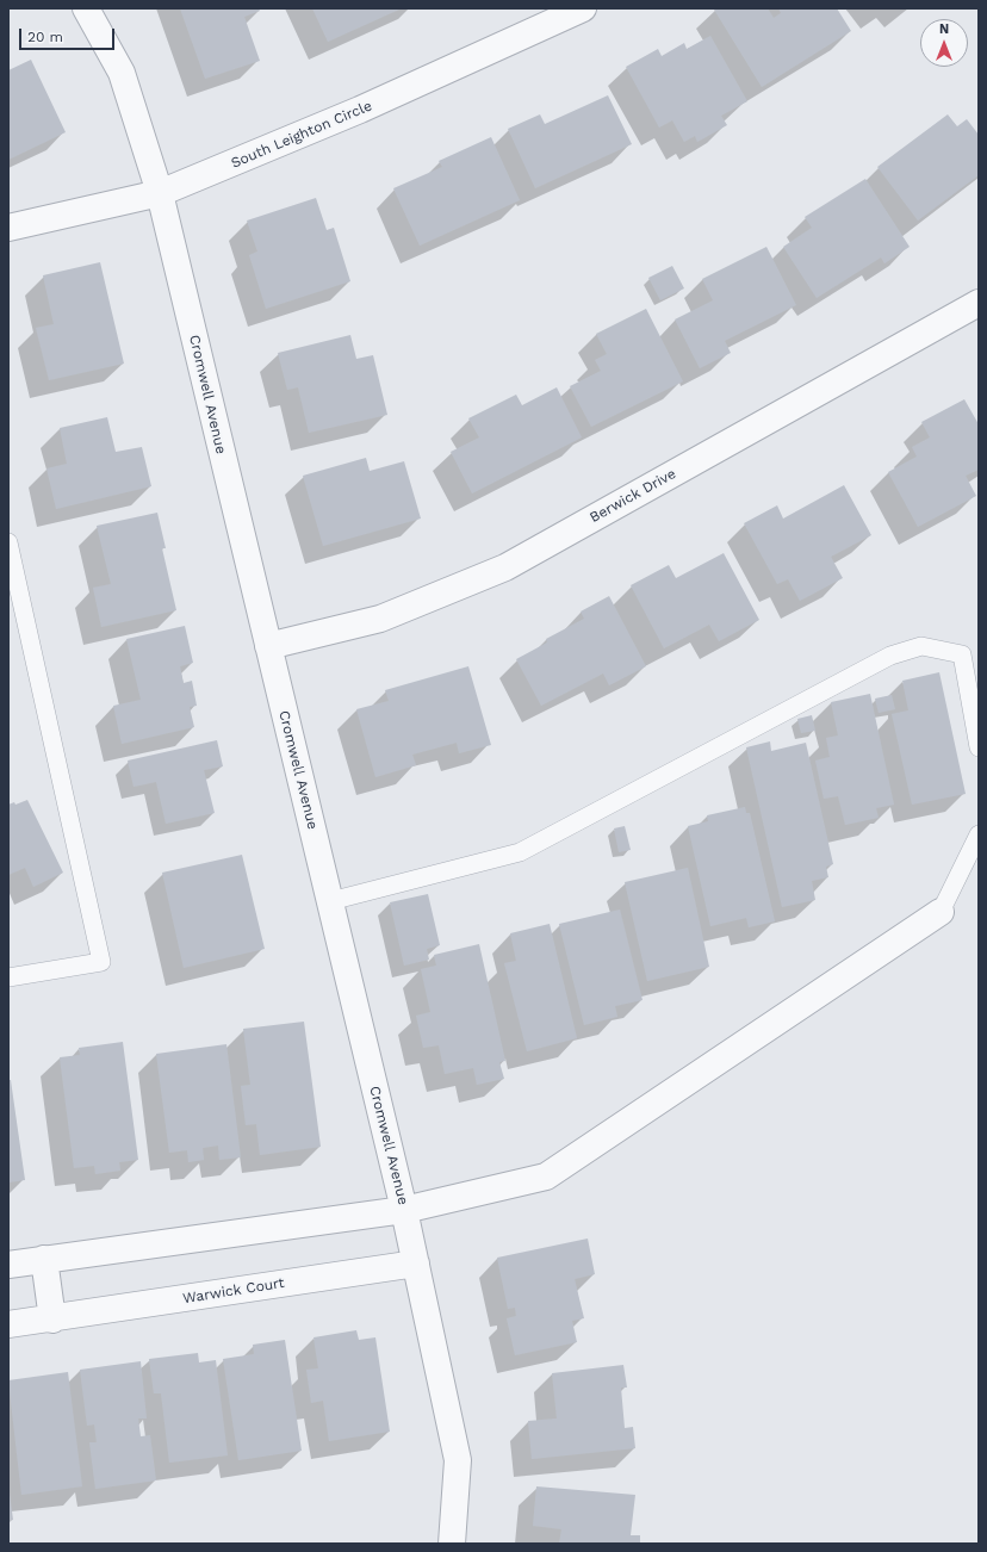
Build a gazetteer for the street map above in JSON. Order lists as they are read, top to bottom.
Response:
{
  "streets": {
    "street": [
      "South Leighton Circle",
      "Cromwell Avenue",
      "Berwick Drive",
      "Warwick Court"
    ]
  },
  "crossings": [
    ["South Leighton Circle", "Cromwell Avenue"],
    ["Cromwell Avenue", "Berwick Drive"],
    ["Cromwell Avenue", "Warwick Court"]
  ],
  "scale_bar": "20 m",
  "north": "top"
}
